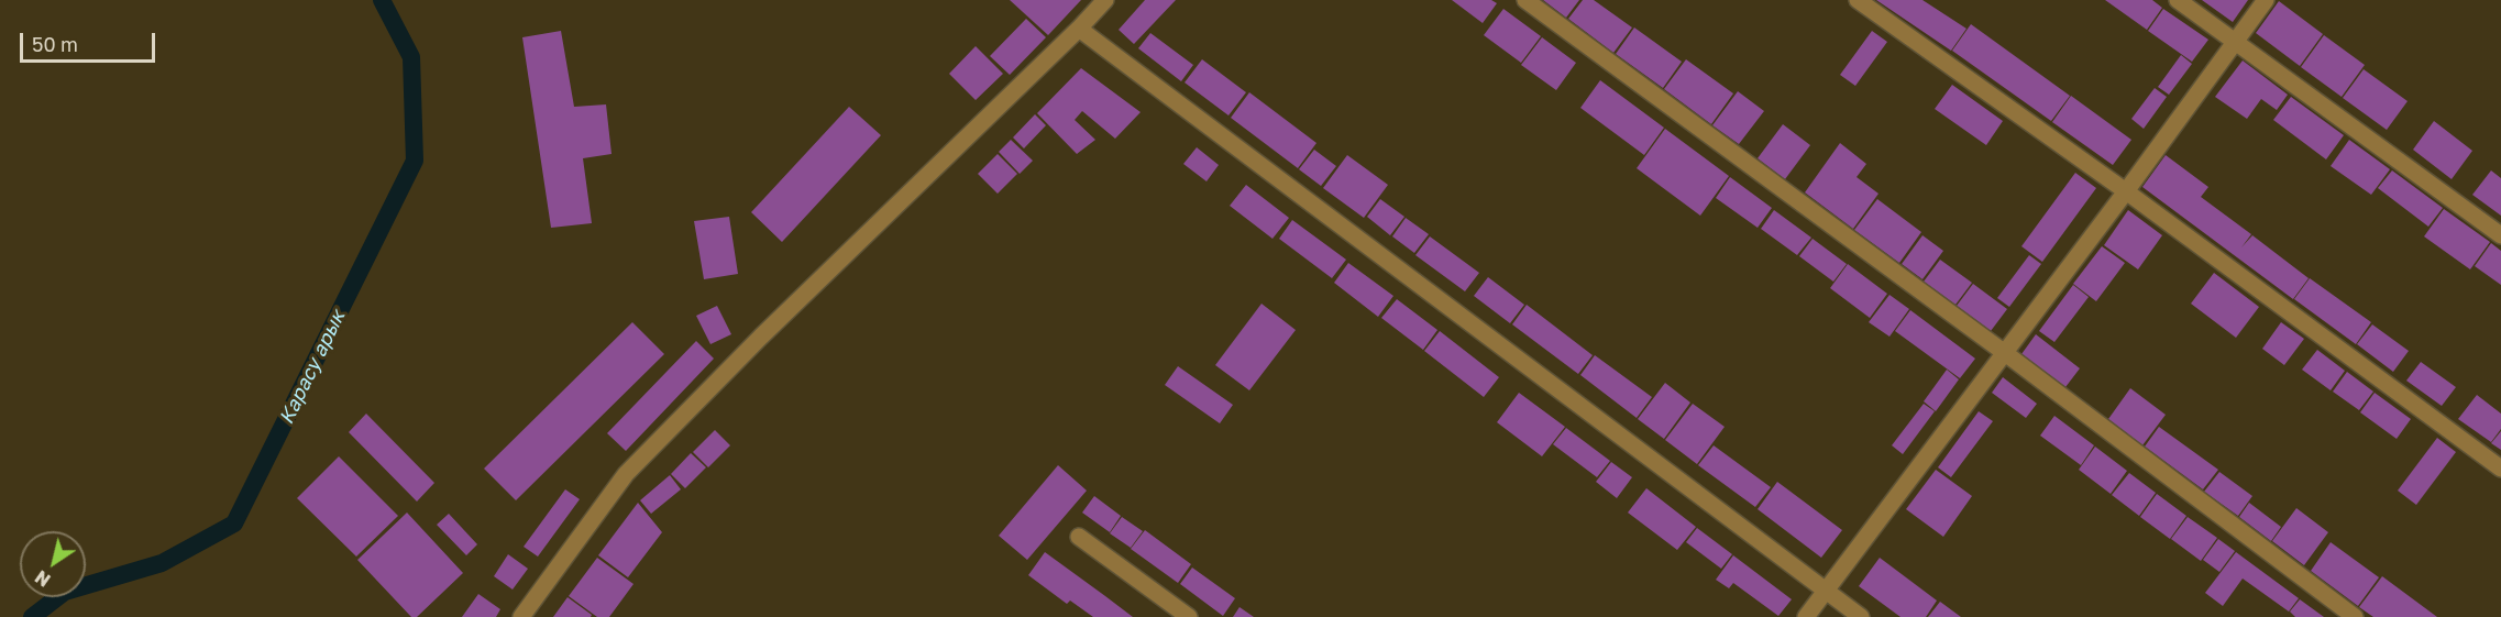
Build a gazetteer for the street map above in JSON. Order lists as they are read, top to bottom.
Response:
{
  "water": ["Карасу арык"],
  "scale_bar": "50 m",
  "north": "bottom left"
}
